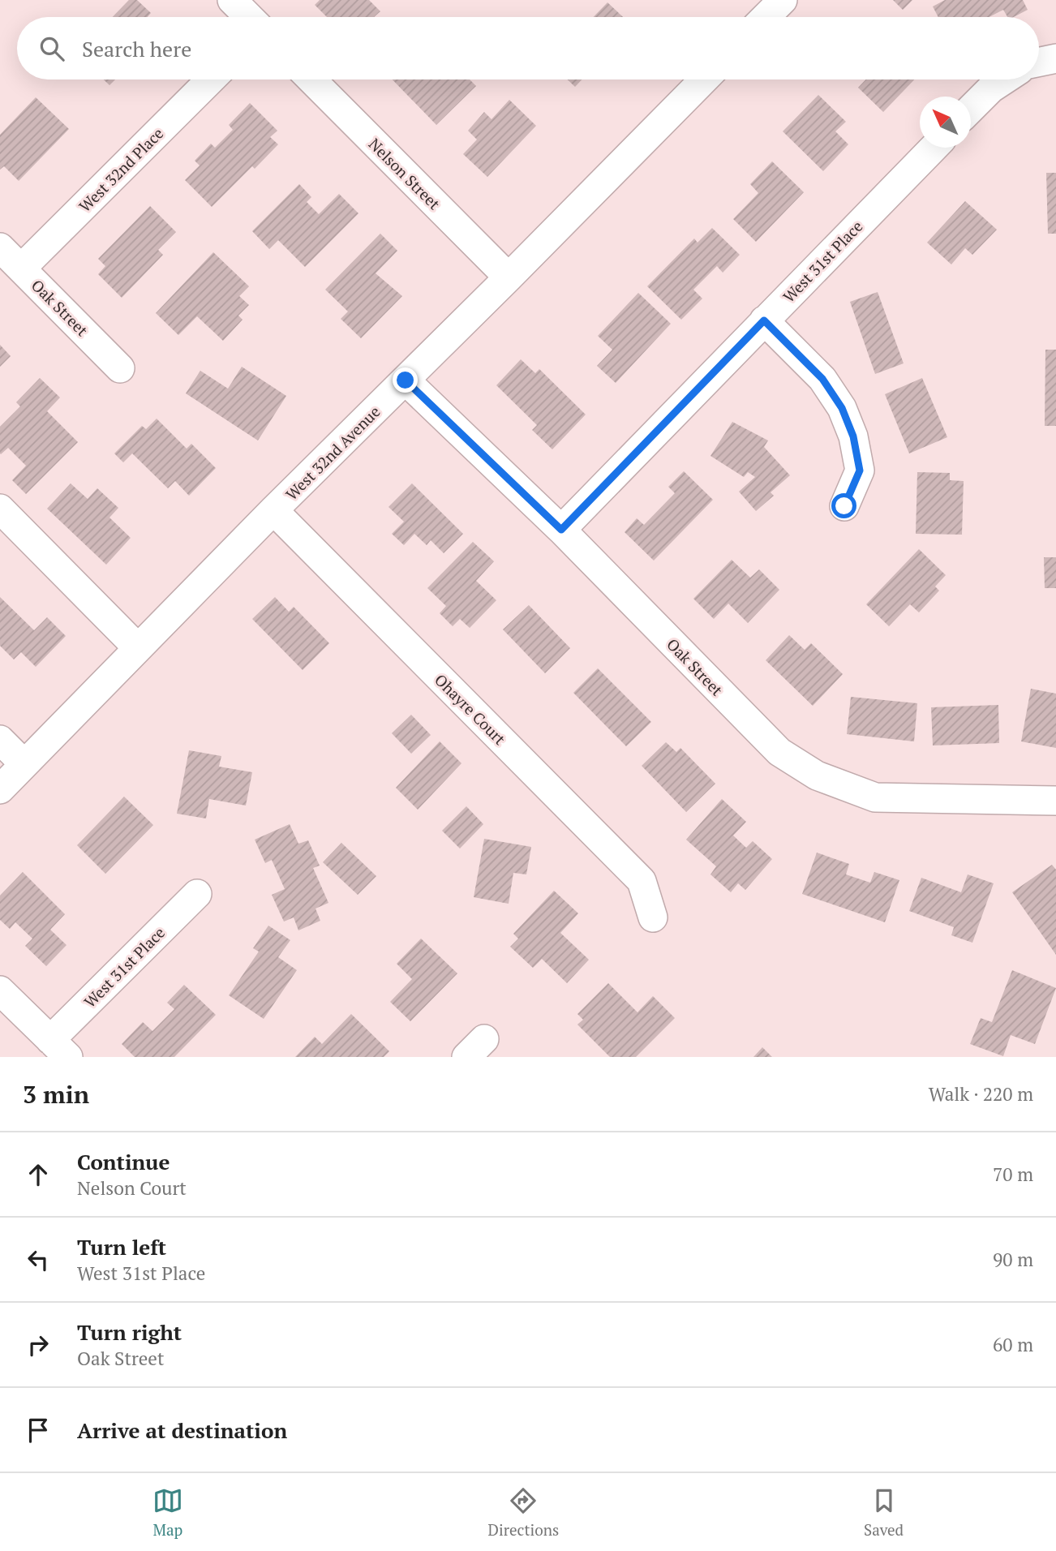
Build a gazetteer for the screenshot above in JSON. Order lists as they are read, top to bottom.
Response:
{
  "streets": {
    "street": [
      "West 32nd Place",
      "Nelson Street",
      "West 31st Place",
      "Oak Street",
      "West 32nd Avenue",
      "Ohayre Court"
    ]
  },
  "crossings": [
    ["West 32nd Place", "Oak Street"],
    ["Nelson Street", "West 32nd Avenue"],
    ["West 31st Place", "Oak Street"],
    ["Oak Street", "West 32nd Avenue"],
    ["West 32nd Avenue", "Ohayre Court"]
  ],
  "north": "top left",
  "page": {
    "search": "Search here",
    "heading": ["3 min", "Walk · 220 m"],
    "list": [
      ["Continue", "Nelson Court", "70 m"],
      ["Turn left", "West 31st Place", "90 m"],
      ["Turn right", "Oak Street", "60 m"],
      "Arrive at destination"
    ],
    "nav": ["Map", "Directions", "Saved"]
  }
}
